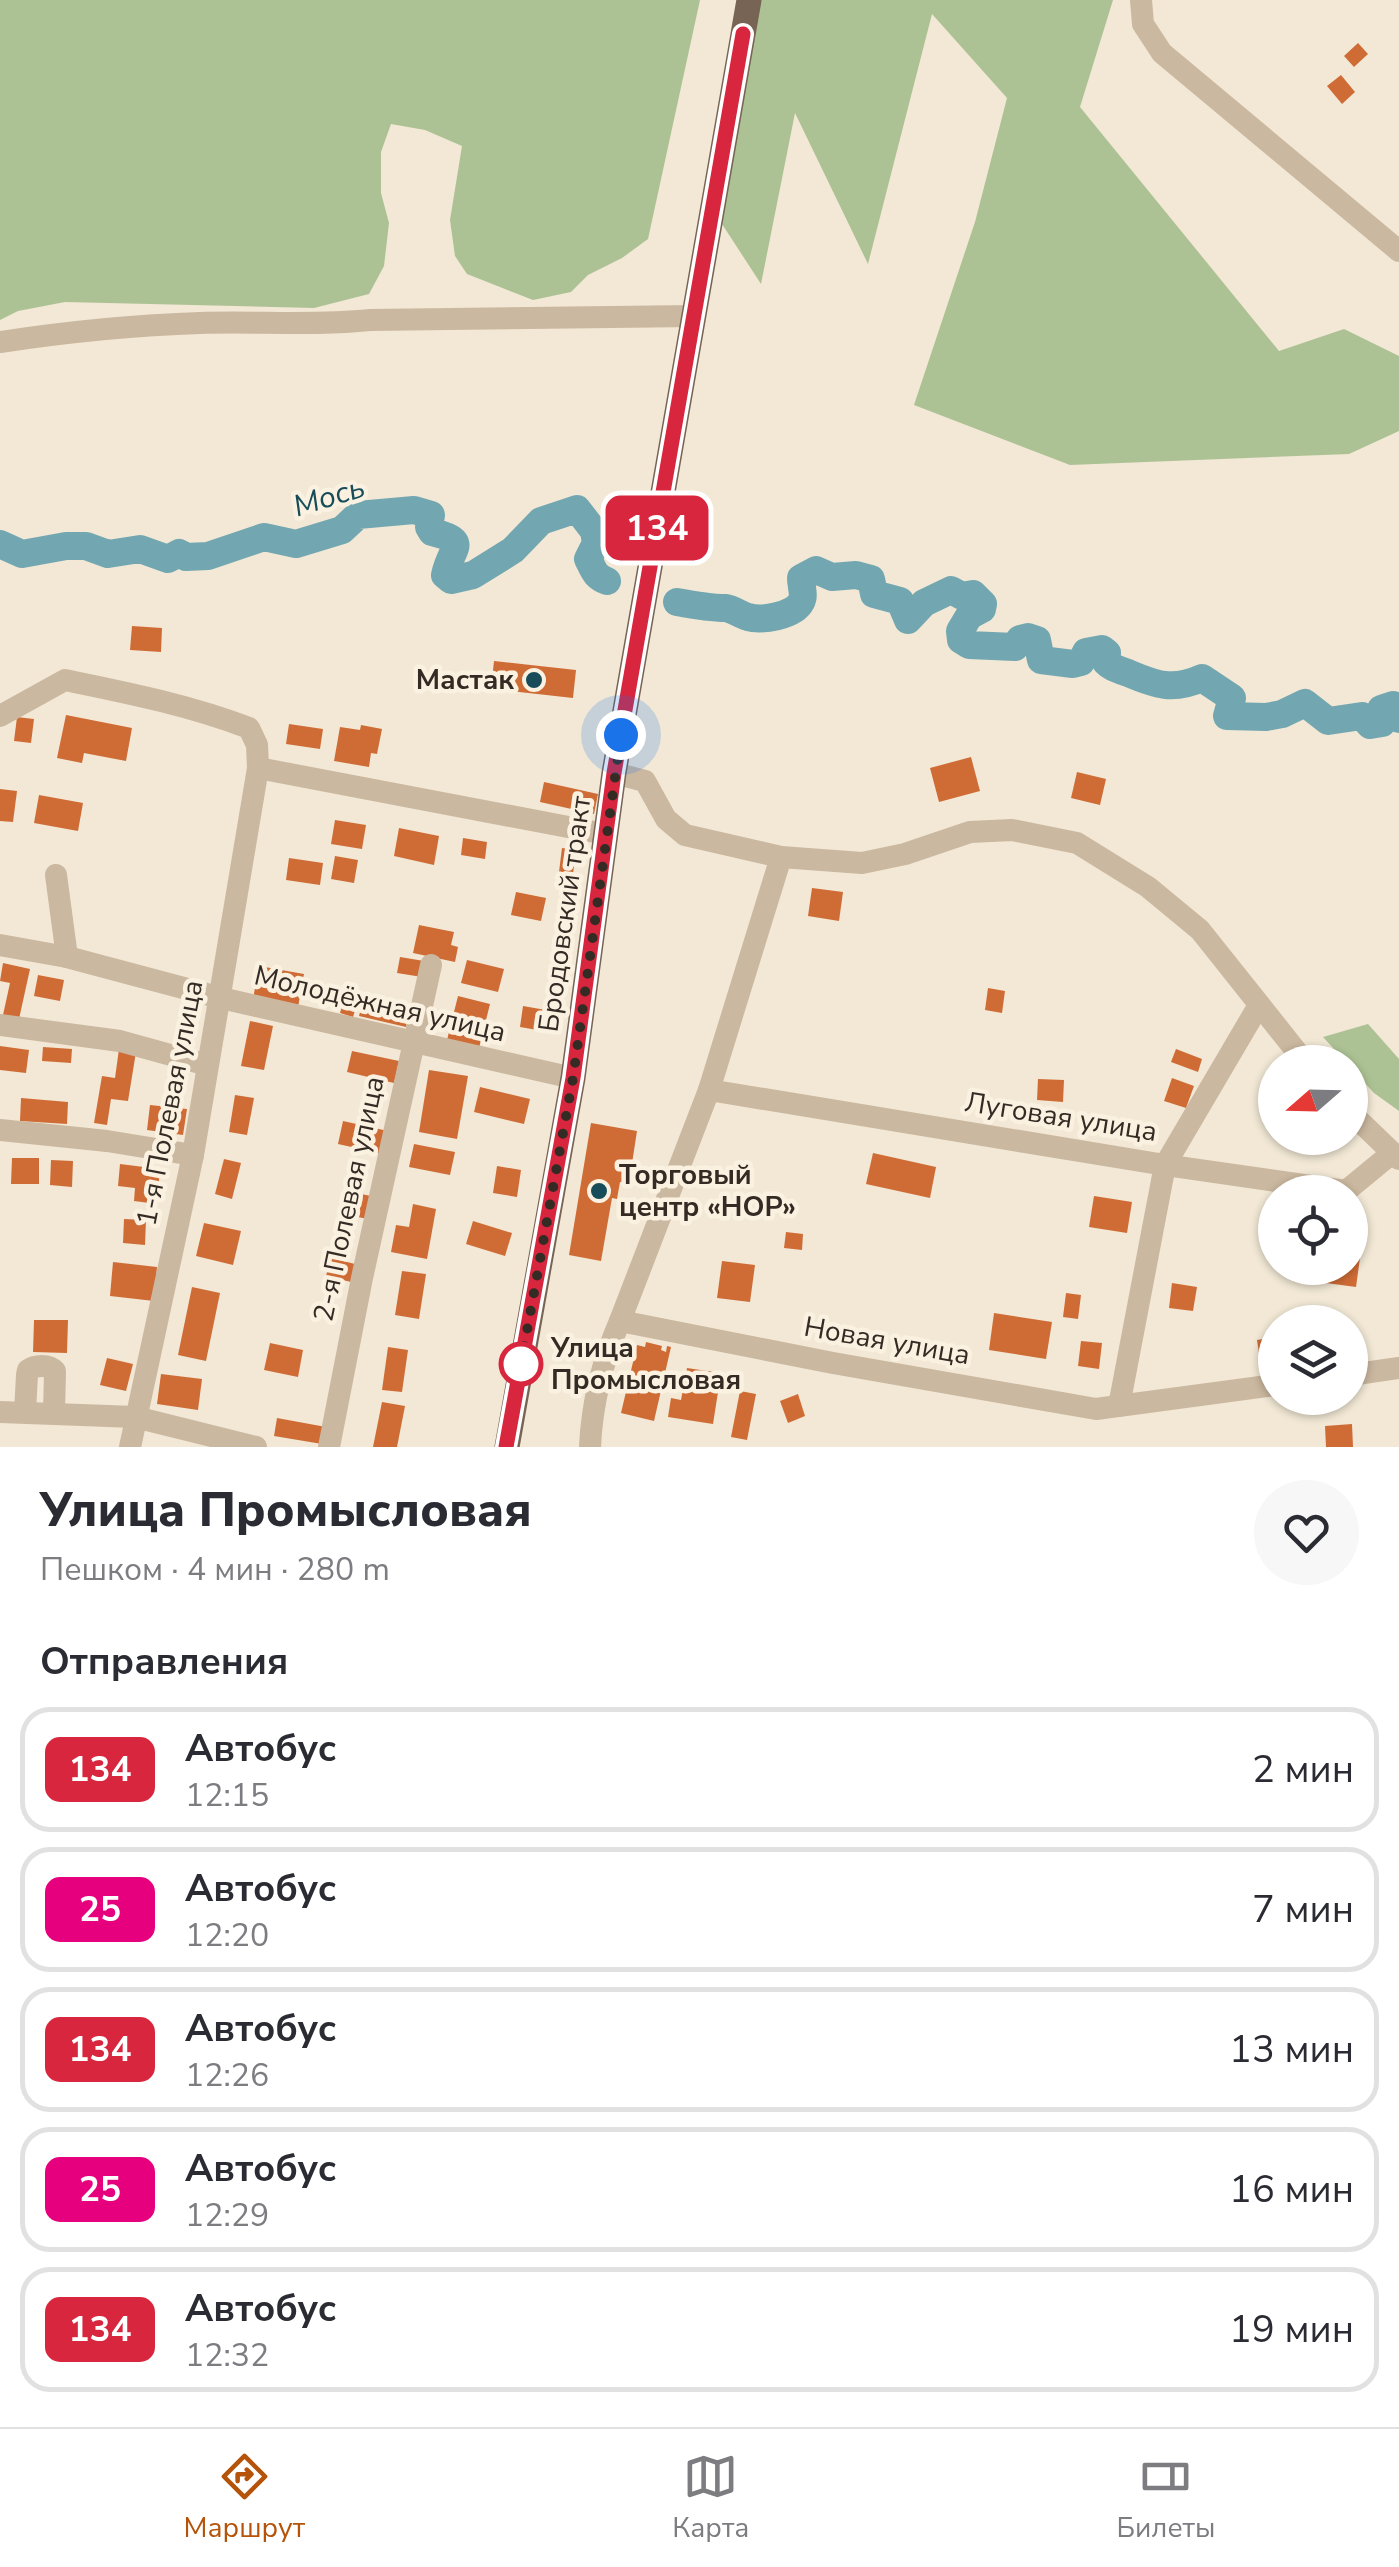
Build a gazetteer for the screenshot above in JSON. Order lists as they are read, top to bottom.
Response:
{
  "streets": {
    "main road": ["Бродовский тракт"],
    "street": [
      "Молодёжная улица",
      "1-я Полевая улица",
      "Луговая улица",
      "2-я Полевая улица",
      "Новая улица"
    ]
  },
  "crossings": [
    ["Бродовский тракт", "Молодёжная улица"],
    ["Молодёжная улица", "1-я Полевая улица"],
    ["Молодёжная улица", "2-я Полевая улица"]
  ],
  "water": ["Мось"],
  "places": ["Мастак", "Торговый центр «НОР»", "Улица Промысловая"],
  "lines": ["bus line 134"],
  "north": "left",
  "page": {
    "on_map": "134",
    "heading": [
      ["Улица Промысловая", "Пешком · 4 мин · 280 m"],
      "Отправления"
    ],
    "list": [
      {
        "mark": "134",
        "name": "Автобус",
        "note": "12:15",
        "value": "2 мин"
      },
      {
        "mark": "25",
        "name": "Автобус",
        "note": "12:20",
        "value": "7 мин"
      },
      {
        "mark": "134",
        "name": "Автобус",
        "note": "12:26",
        "value": "13 мин"
      },
      {
        "mark": "25",
        "name": "Автобус",
        "note": "12:29",
        "value": "16 мин"
      },
      {
        "mark": "134",
        "name": "Автобус",
        "note": "12:32",
        "value": "19 мин"
      }
    ],
    "tabs": ["Маршрут", "Карта", "Билеты"]
  }
}
